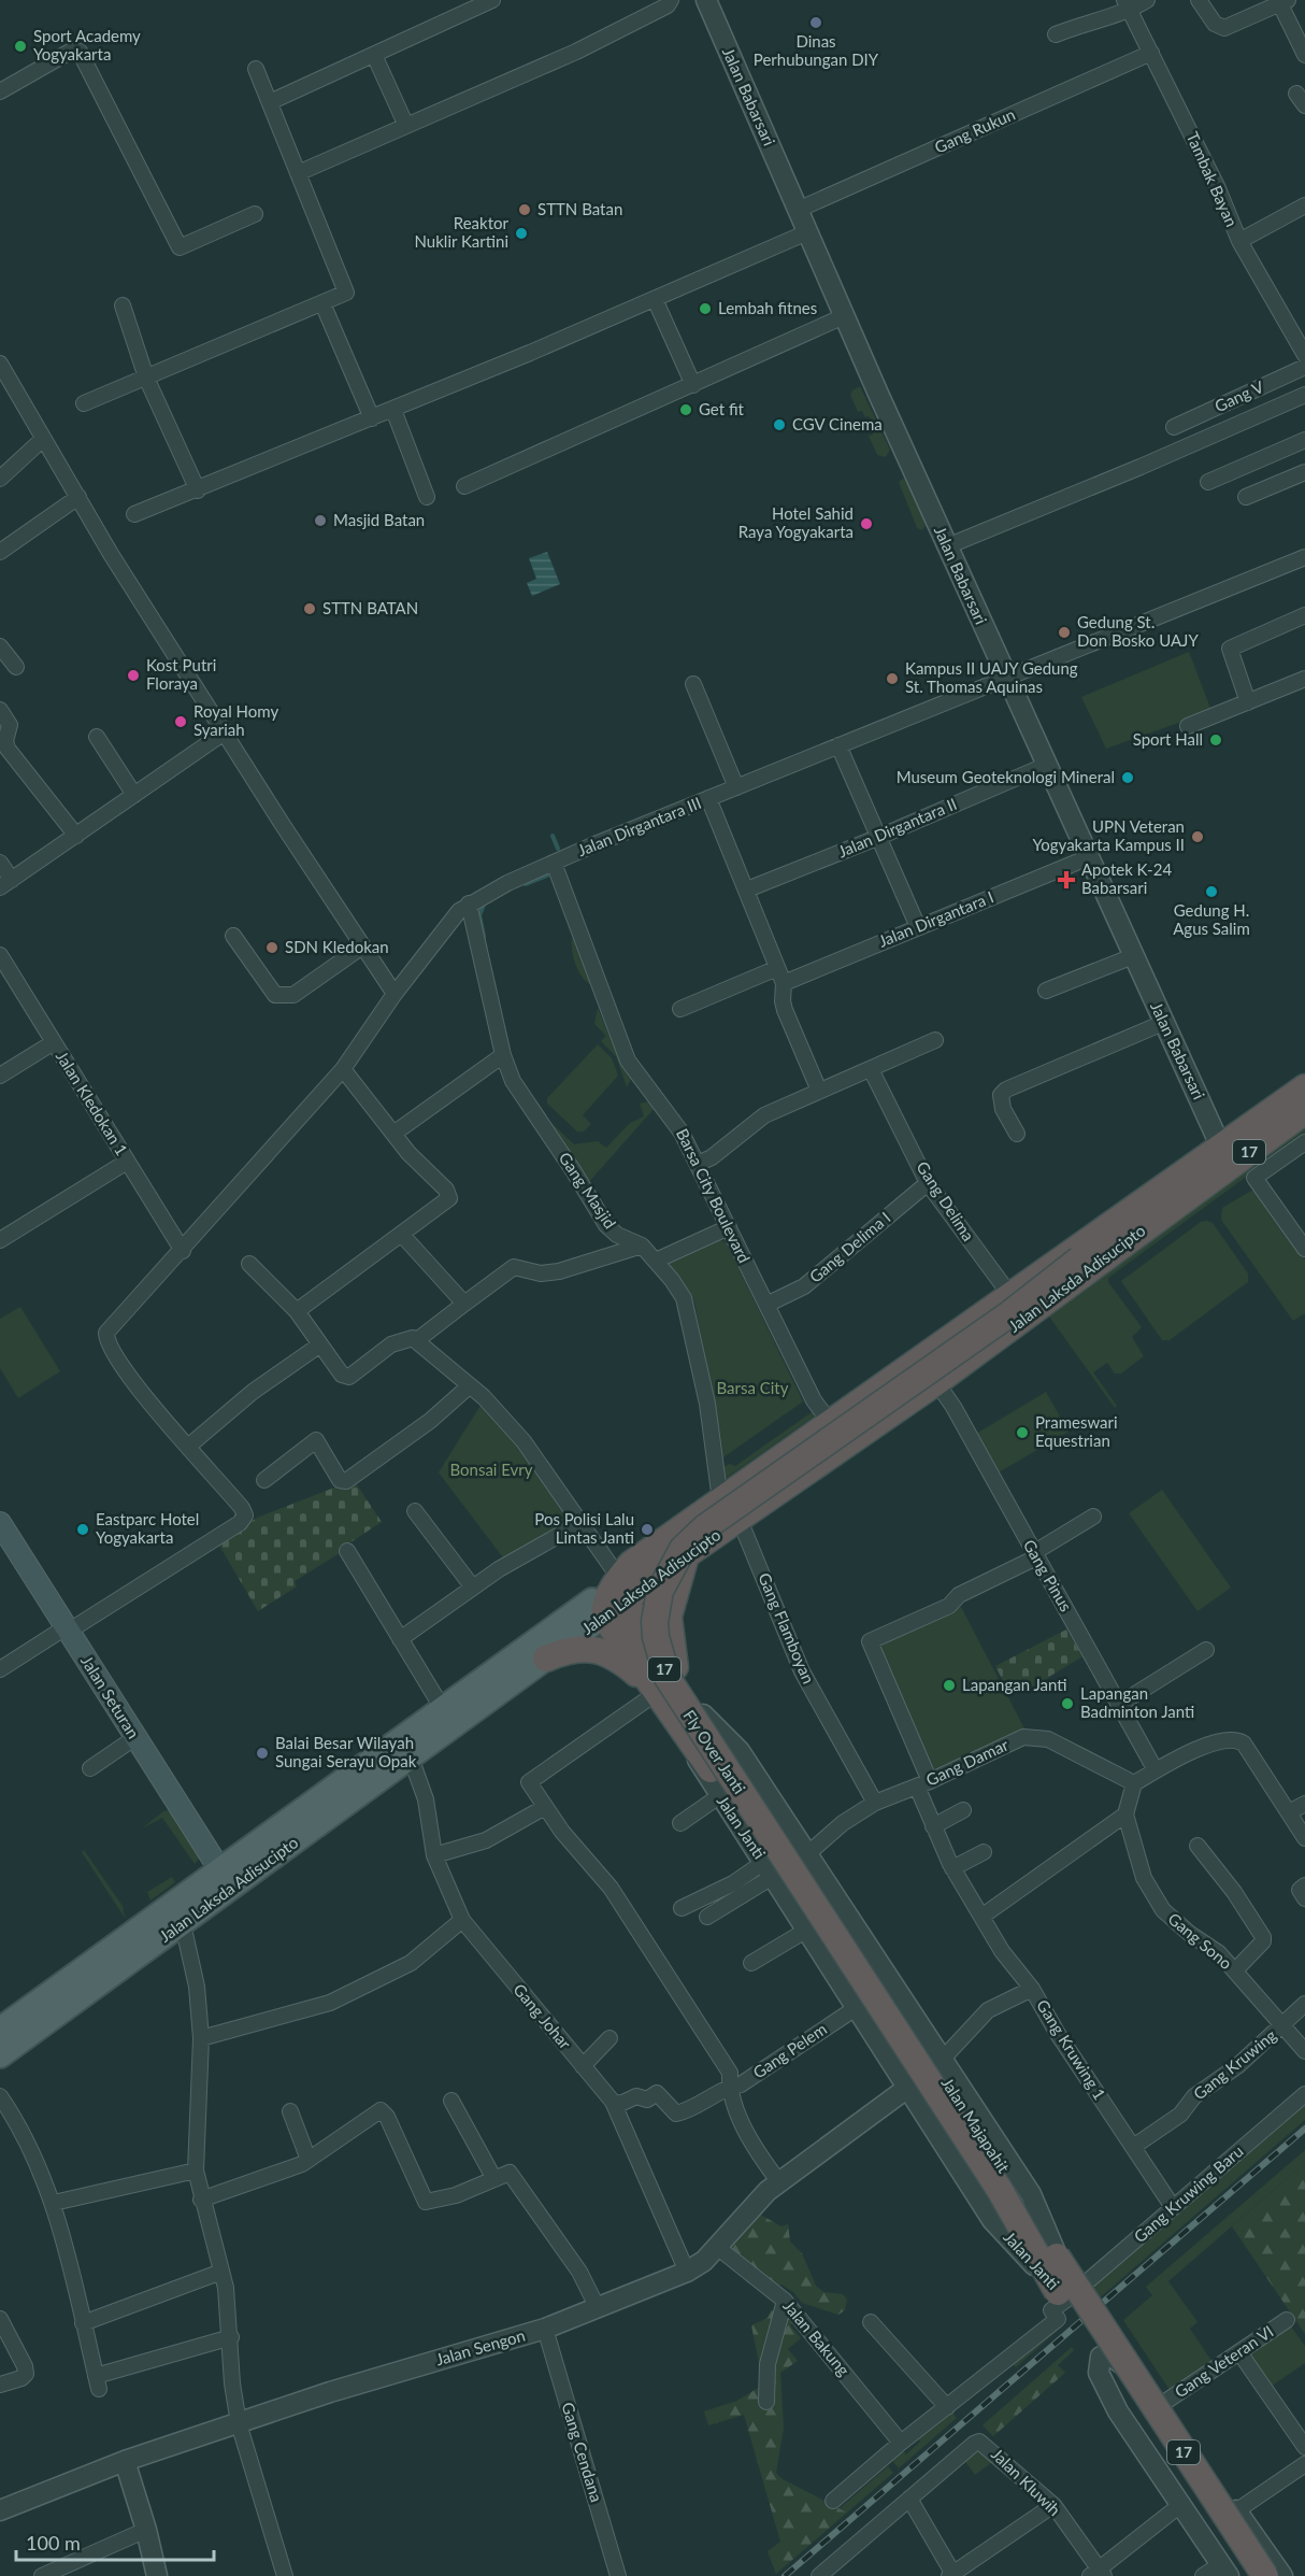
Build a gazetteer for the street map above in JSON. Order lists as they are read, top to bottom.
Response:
{
  "streets": {
    "highway": [
      "17",
      "Jalan Laksda Adisucipto",
      "Fly Over Janti",
      "Jalan Majapahit"
    ],
    "main road": ["Jalan Seturan"],
    "street": [
      "Jalan Babarsari",
      "Gang Rukun",
      "Tambak Bayan",
      "Gang V",
      "Jalan Dirgantara III",
      "Jalan Dirgantara II",
      "Jalan Dirgantara I",
      "Jalan Kledokan 1",
      "Gang Masjid",
      "Barsa City Boulevard",
      "Gang Delima",
      "Gang Delima I",
      "Gang Pinus",
      "Gang Flamboyan",
      "Gang Damar",
      "Jalan Janti",
      "Gang Sono",
      "Gang Johar",
      "Gang Kruwing 1",
      "Gang Pelem",
      "Gang Kruwing",
      "Gang Kruwing Baru",
      "Jalan Bakung",
      "Jalan Sengon",
      "Gang Veteran VI",
      "Gang Cendana",
      "Jalan Kluwih"
    ]
  },
  "crossings": [
    ["Jalan Babarsari", "Gang Rukun"],
    ["Jalan Babarsari", "Jalan Dirgantara III"],
    ["Jalan Babarsari", "Jalan Dirgantara II"],
    ["Jalan Babarsari", "Jalan Dirgantara I"],
    ["Jalan Babarsari", "Jalan Laksda Adisucipto"],
    ["Gang Rukun", "Tambak Bayan"],
    ["Jalan Dirgantara III", "Jalan Kledokan 1"],
    ["Jalan Dirgantara III", "Gang Masjid"],
    ["Jalan Dirgantara III", "Barsa City Boulevard"],
    ["17", "Jalan Laksda Adisucipto"],
    ["17", "Jalan Majapahit"],
    ["Gang Masjid", "Jalan Laksda Adisucipto"],
    ["Barsa City Boulevard", "Gang Delima I"],
    ["Barsa City Boulevard", "Jalan Laksda Adisucipto"],
    ["Gang Delima", "Gang Delima I"],
    ["Gang Delima", "Jalan Laksda Adisucipto"],
    ["Jalan Laksda Adisucipto", "Gang Pinus"],
    ["Jalan Laksda Adisucipto", "Gang Flamboyan"],
    ["Jalan Laksda Adisucipto", "Jalan Seturan"],
    ["Jalan Laksda Adisucipto", "Fly Over Janti"],
    ["Jalan Laksda Adisucipto", "Gang Johar"],
    ["Gang Flamboyan", "Gang Damar"],
    ["Fly Over Janti", "Jalan Majapahit"],
    ["Gang Damar", "Jalan Janti"],
    ["Jalan Janti", "Gang Kruwing 1"],
    ["Jalan Janti", "Gang Pelem"],
    ["Jalan Janti", "Jalan Majapahit"],
    ["Jalan Janti", "Gang Kruwing Baru"],
    ["Jalan Janti", "Jalan Sengon"],
    ["Gang Sono", "Gang Kruwing"],
    ["Gang Johar", "Gang Pelem"],
    ["Gang Johar", "Jalan Sengon"],
    ["Gang Kruwing 1", "Gang Kruwing"],
    ["Gang Kruwing 1", "Gang Kruwing Baru"],
    ["Jalan Majapahit", "Gang Kruwing Baru"],
    ["Jalan Bakung", "Jalan Sengon"],
    ["Jalan Sengon", "Gang Cendana"]
  ],
  "parks": ["Barsa City", "Bonsai Evry"],
  "places": {
    "other": [
      "Dinas Perhubungan DIY",
      "Sport Academy Yogyakarta",
      "STTN Batan",
      "Reaktor Nuklir Kartini",
      "Lembah fitnes",
      "Get fit",
      "CGV Cinema",
      "Masjid Batan",
      "Hotel Sahid Raya Yogyakarta",
      "STTN BATAN",
      "Gedung St. Don Bosko UAJY",
      "Kost Putri Floraya",
      "Kampus II UAJY Gedung St. Thomas Aquinas",
      "Royal Homy Syariah",
      "Sport Hall",
      "Museum Geoteknologi Mineral",
      "UPN Veteran Yogyakarta Kampus II",
      "Gedung H. Agus Salim",
      "SDN Kledokan",
      "Prameswari Equestrian",
      "Eastparc Hotel Yogyakarta",
      "Pos Polisi Lalu Lintas Janti",
      "Lapangan Janti",
      "Lapangan Badminton Janti",
      "Balai Besar Wilayah Sungai Serayu Opak"
    ],
    "health": ["Apotek K-24 Babarsari"]
  },
  "scale_bar": "100 m"
}
